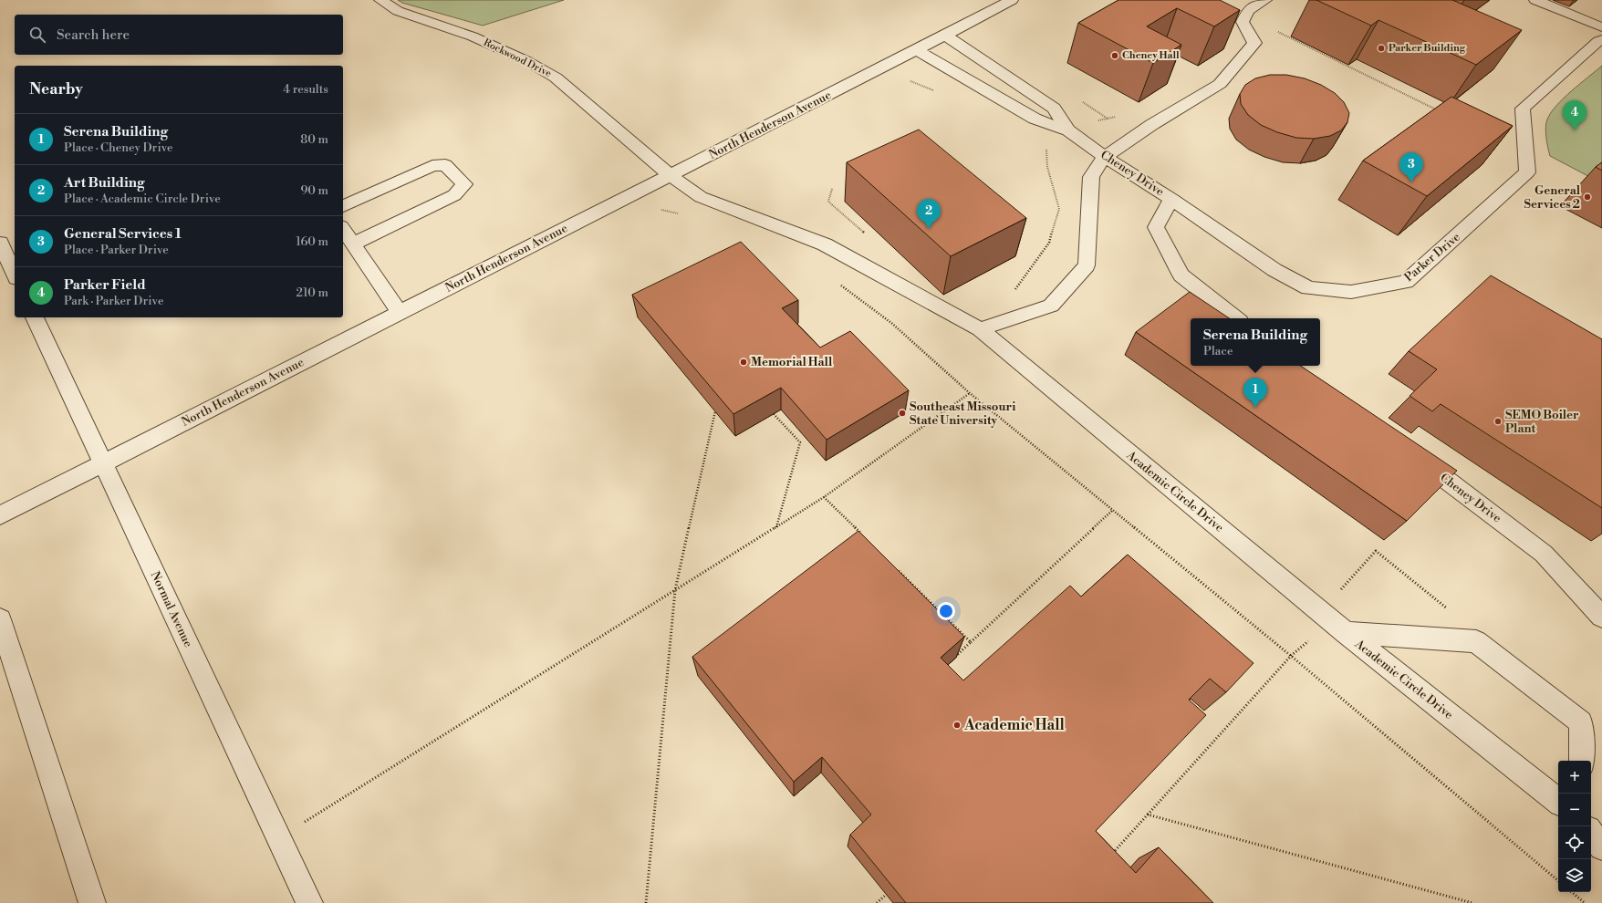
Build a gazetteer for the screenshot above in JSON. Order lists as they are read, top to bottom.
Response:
{
  "streets": {
    "street": [
      "Rockwood Drive",
      "North Henderson Avenue",
      "Cheney Drive",
      "Parker Drive",
      "Academic Circle Drive",
      "Normal Avenue"
    ]
  },
  "crossings": [
    ["Rockwood Drive", "North Henderson Avenue"],
    ["Rockwood Drive", "Academic Circle Drive"],
    ["North Henderson Avenue", "Cheney Drive"],
    ["North Henderson Avenue", "Normal Avenue"],
    ["Cheney Drive", "Parker Drive"]
  ],
  "places": [
    "Parker Building",
    "Cheney Hall",
    "General Services 2",
    "Memorial Hall",
    "Southeast Missouri State University",
    "SEMO Boiler Plant",
    "Academic Hall"
  ],
  "page": {
    "search": "Search here",
    "heading": ["Nearby", "4 results"],
    "pins": [
      "4",
      "3",
      "2",
      "1"
    ],
    "list": [
      {
        "mark": "1",
        "name": "Serena Building",
        "note": "Place · Cheney Drive",
        "value": "80 m"
      },
      {
        "mark": "2",
        "name": "Art Building",
        "note": "Place · Academic Circle Drive",
        "value": "90 m"
      },
      {
        "mark": "3",
        "name": "General Services 1",
        "note": "Place · Parker Drive",
        "value": "160 m"
      },
      {
        "mark": "4",
        "name": "Parker Field",
        "note": "Park · Parker Drive",
        "value": "210 m"
      }
    ],
    "popup": ["Serena Building", "Place"],
    "map_buttons": ["+", "−"]
  }
}
